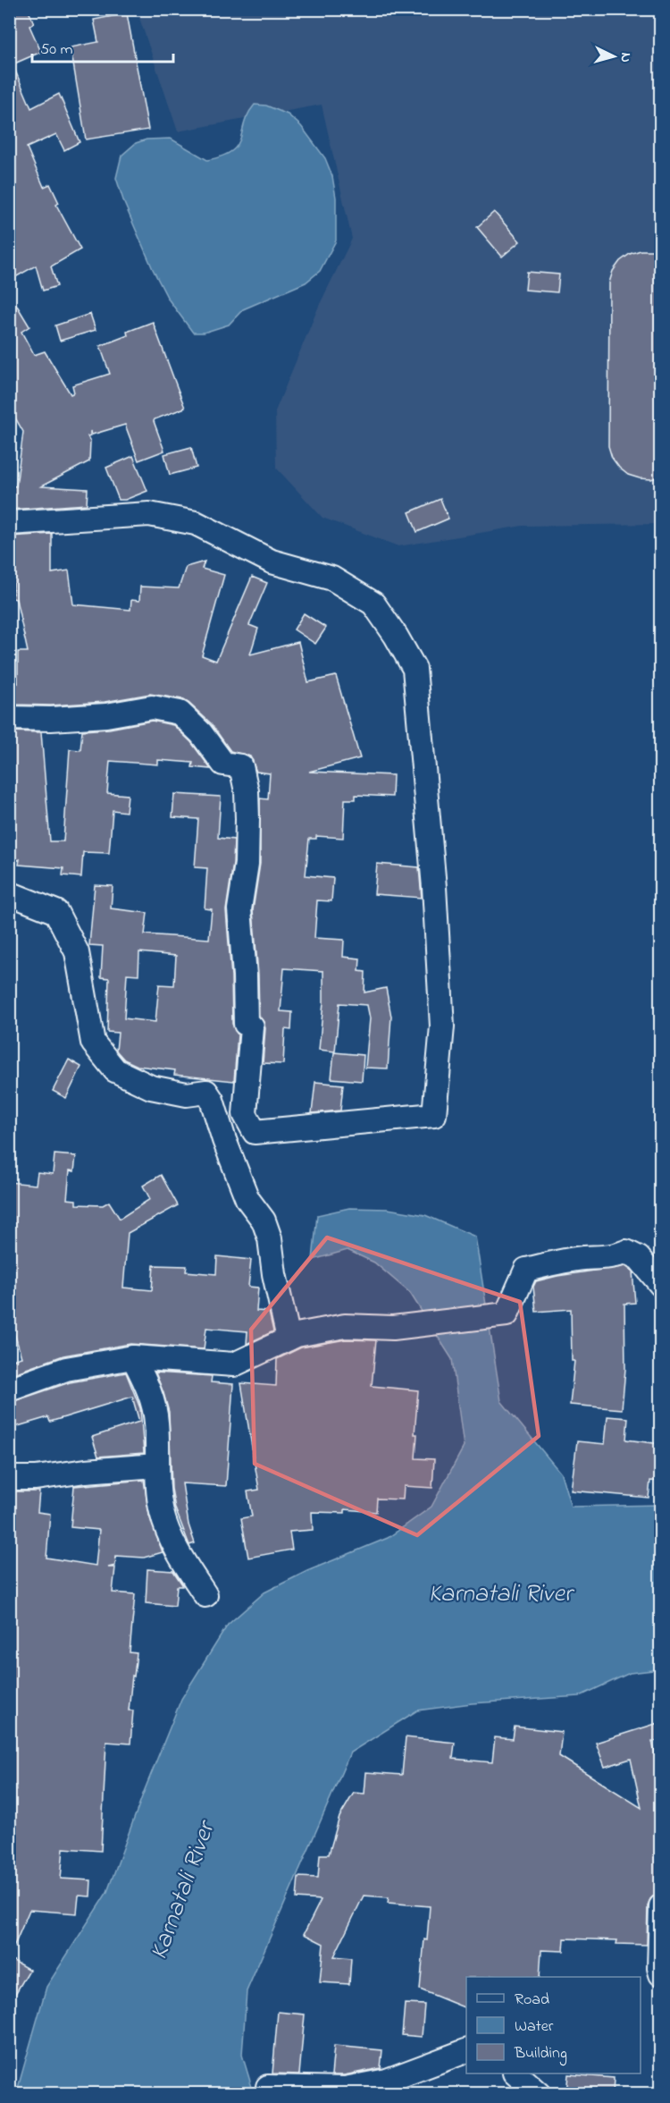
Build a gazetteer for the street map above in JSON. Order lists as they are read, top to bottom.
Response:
{
  "water": ["Karnatali River"],
  "legend": ["Road", "Water", "Building"],
  "scale_bar": "50 m",
  "north": "right"
}
